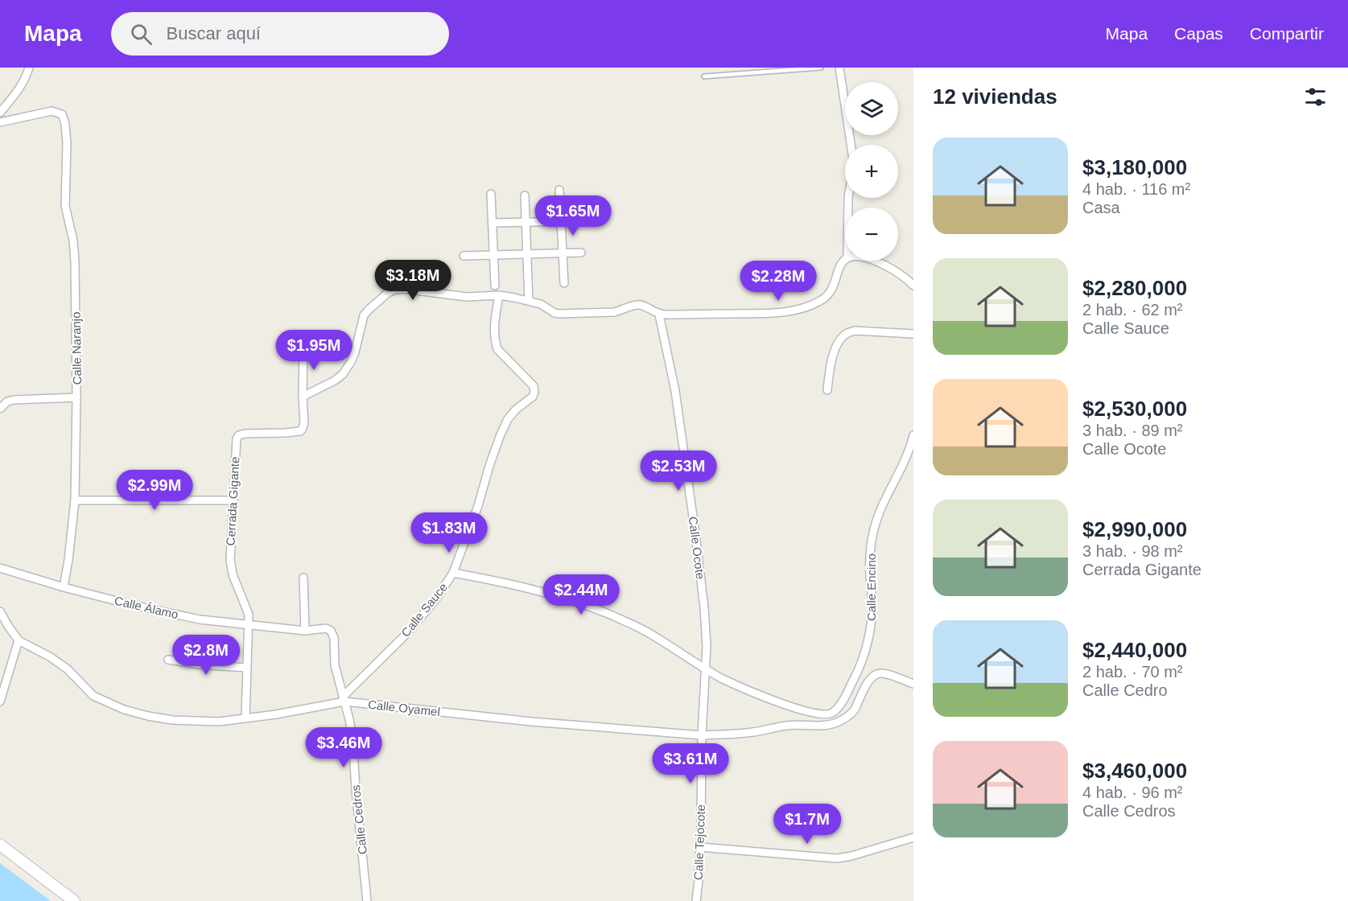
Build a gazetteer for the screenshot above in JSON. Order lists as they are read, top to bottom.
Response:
{
  "streets": {
    "street": [
      "Calle Naranjo",
      "Cerrada Gigante",
      "Calle Ocote",
      "Calle Encino",
      "Calle Álamo",
      "Calle Sauce",
      "Calle Oyamel",
      "Calle Cedros",
      "Calle Tejocote"
    ]
  },
  "crossings": [
    ["Calle Naranjo", "Calle Álamo"],
    ["Cerrada Gigante", "Calle Álamo"],
    ["Cerrada Gigante", "Calle Oyamel"],
    ["Calle Ocote", "Calle Encino"],
    ["Calle Ocote", "Calle Tejocote"],
    ["Calle Encino", "Calle Tejocote"],
    ["Calle Álamo", "Calle Cedros"],
    ["Calle Sauce", "Calle Oyamel"],
    ["Calle Sauce", "Calle Cedros"],
    ["Calle Oyamel", "Calle Cedros"],
    ["Calle Oyamel", "Calle Tejocote"]
  ],
  "page": {
    "header": "Mapa",
    "search": "Buscar aquí",
    "nav": ["Mapa", "Capas", "Compartir"],
    "heading": "12 viviendas",
    "map_buttons": ["+", "−"],
    "list": [
      {
        "name": "$3,180,000",
        "note": "4 hab. · 116 m² · Casa"
      },
      {
        "name": "$2,280,000",
        "note": "2 hab. · 62 m² · Calle Sauce"
      },
      {
        "name": "$2,530,000",
        "note": "3 hab. · 89 m² · Calle Ocote"
      },
      {
        "name": "$2,990,000",
        "note": "3 hab. · 98 m² · Cerrada Gigante"
      },
      {
        "name": "$2,440,000",
        "note": "2 hab. · 70 m² · Calle Cedro"
      },
      {
        "name": "$3,460,000",
        "note": "4 hab. · 96 m² · Calle Cedros"
      }
    ],
    "price": [
      "$1.65M",
      "$3.18M",
      "$2.28M",
      "$1.95M",
      "$2.53M",
      "$2.99M",
      "$1.83M",
      "$2.44M",
      "$2.8M",
      "$3.46M",
      "$3.61M",
      "$1.7M"
    ]
  }
}
